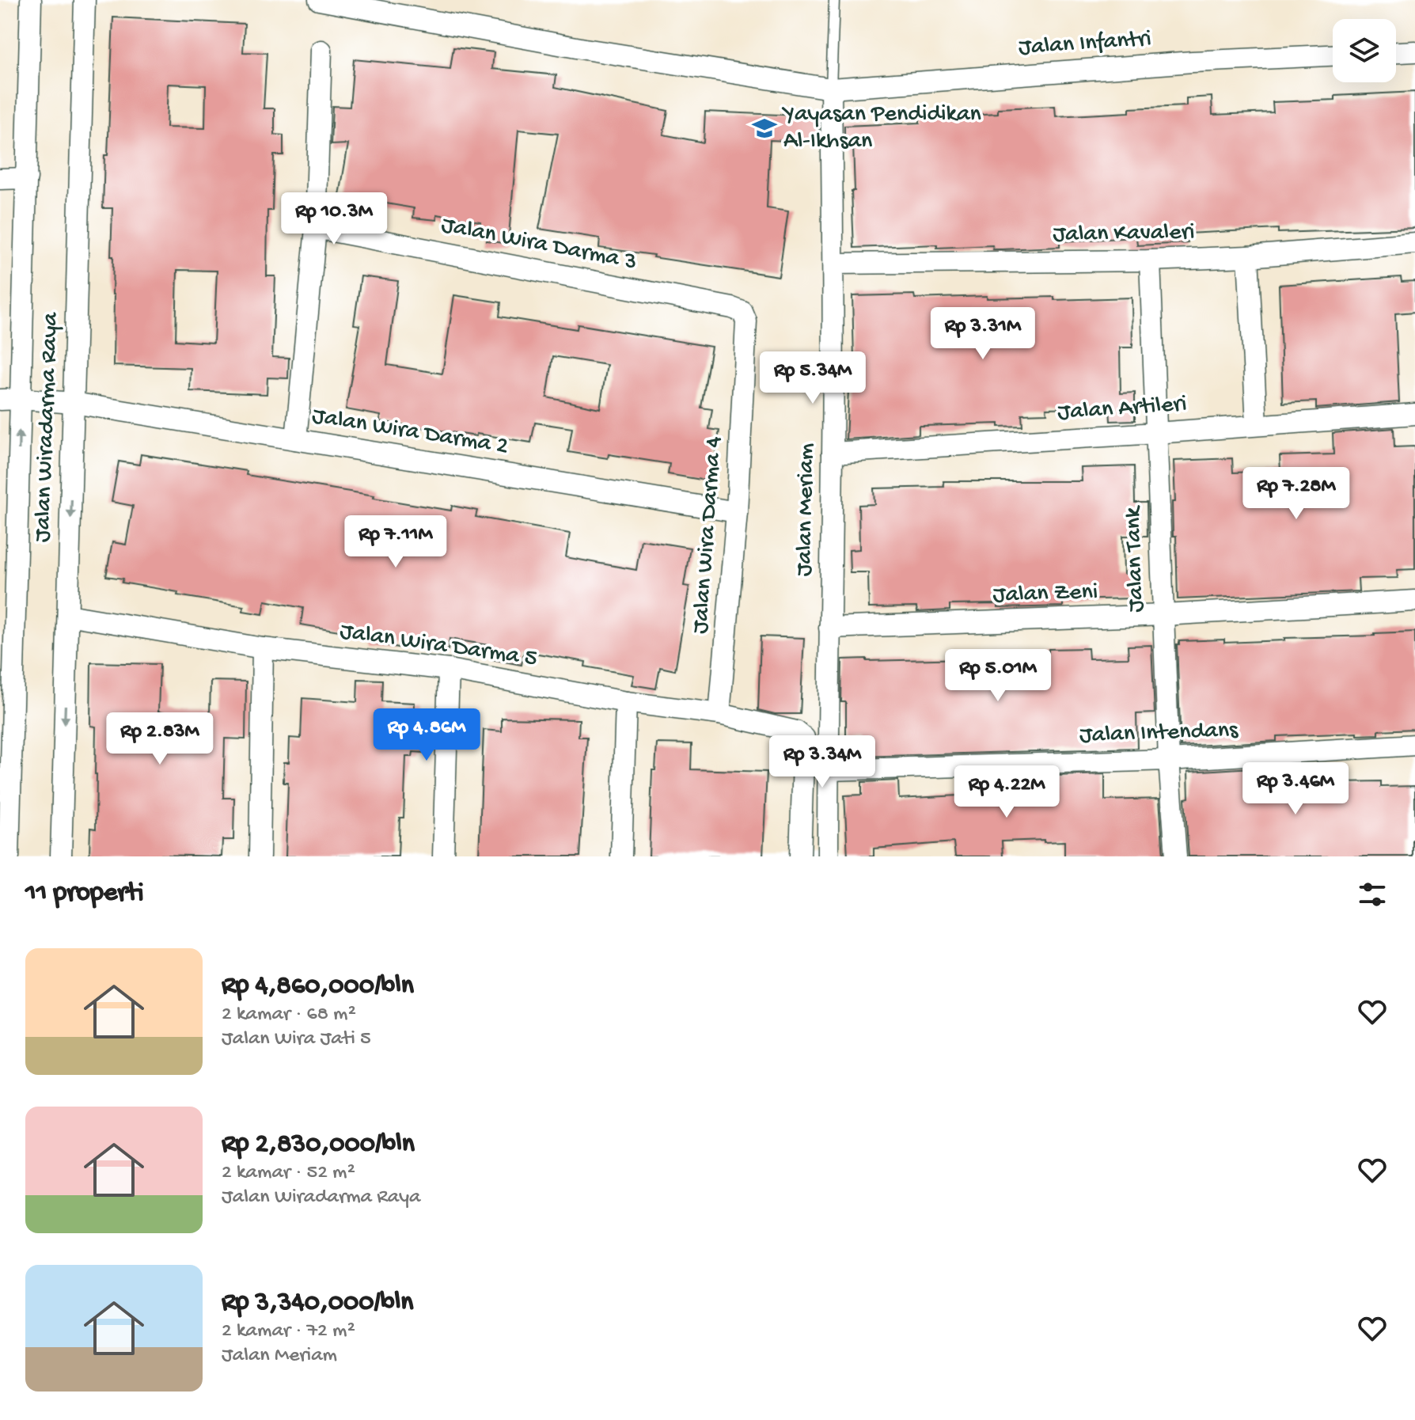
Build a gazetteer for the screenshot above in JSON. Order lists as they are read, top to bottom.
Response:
{
  "streets": {
    "street": [
      "Jalan Infantri",
      "Jalan Kavaleri",
      "Jalan Wira Darma 3",
      "Jalan Artileri",
      "Jalan Wiradarma Raya",
      "Jalan Wira Darma 2",
      "Jalan Meriam",
      "Jalan Wira Darma 4",
      "Jalan Tank",
      "Jalan Zeni",
      "Jalan Wira Darma 5",
      "Jalan Intendans"
    ]
  },
  "crossings": [
    ["Jalan Infantri", "Jalan Meriam"],
    ["Jalan Kavaleri", "Jalan Meriam"],
    ["Jalan Kavaleri", "Jalan Tank"],
    ["Jalan Wira Darma 3", "Jalan Wira Darma 4"],
    ["Jalan Artileri", "Jalan Meriam"],
    ["Jalan Artileri", "Jalan Tank"],
    ["Jalan Wiradarma Raya", "Jalan Wira Darma 2"],
    ["Jalan Wiradarma Raya", "Jalan Wira Darma 5"],
    ["Jalan Wira Darma 2", "Jalan Wira Darma 4"],
    ["Jalan Meriam", "Jalan Zeni"],
    ["Jalan Meriam", "Jalan Intendans"],
    ["Jalan Wira Darma 4", "Jalan Wira Darma 5"],
    ["Jalan Tank", "Jalan Zeni"],
    ["Jalan Tank", "Jalan Intendans"]
  ],
  "places": {
    "school or university": ["Yayasan Pendidikan Al-Ikhsan"]
  },
  "page": {
    "price": [
      "Rp 10.3M",
      "Rp 3.31M",
      "Rp 5.34M",
      "Rp 7.28M",
      "Rp 7.11M",
      "Rp 5.01M",
      "Rp 4.86M",
      "Rp 2.83M",
      "Rp 3.34M",
      "Rp 3.46M",
      "Rp 4.22M"
    ],
    "heading": "11 properti",
    "list": [
      {
        "name": "Rp 4,860,000/bln",
        "note": "2 kamar · 68 m² · Jalan Wira Jati 5"
      },
      {
        "name": "Rp 2,830,000/bln",
        "note": "2 kamar · 52 m² · Jalan Wiradarma Raya"
      },
      {
        "name": "Rp 3,340,000/bln",
        "note": "2 kamar · 72 m² · Jalan Meriam"
      }
    ]
  }
}
